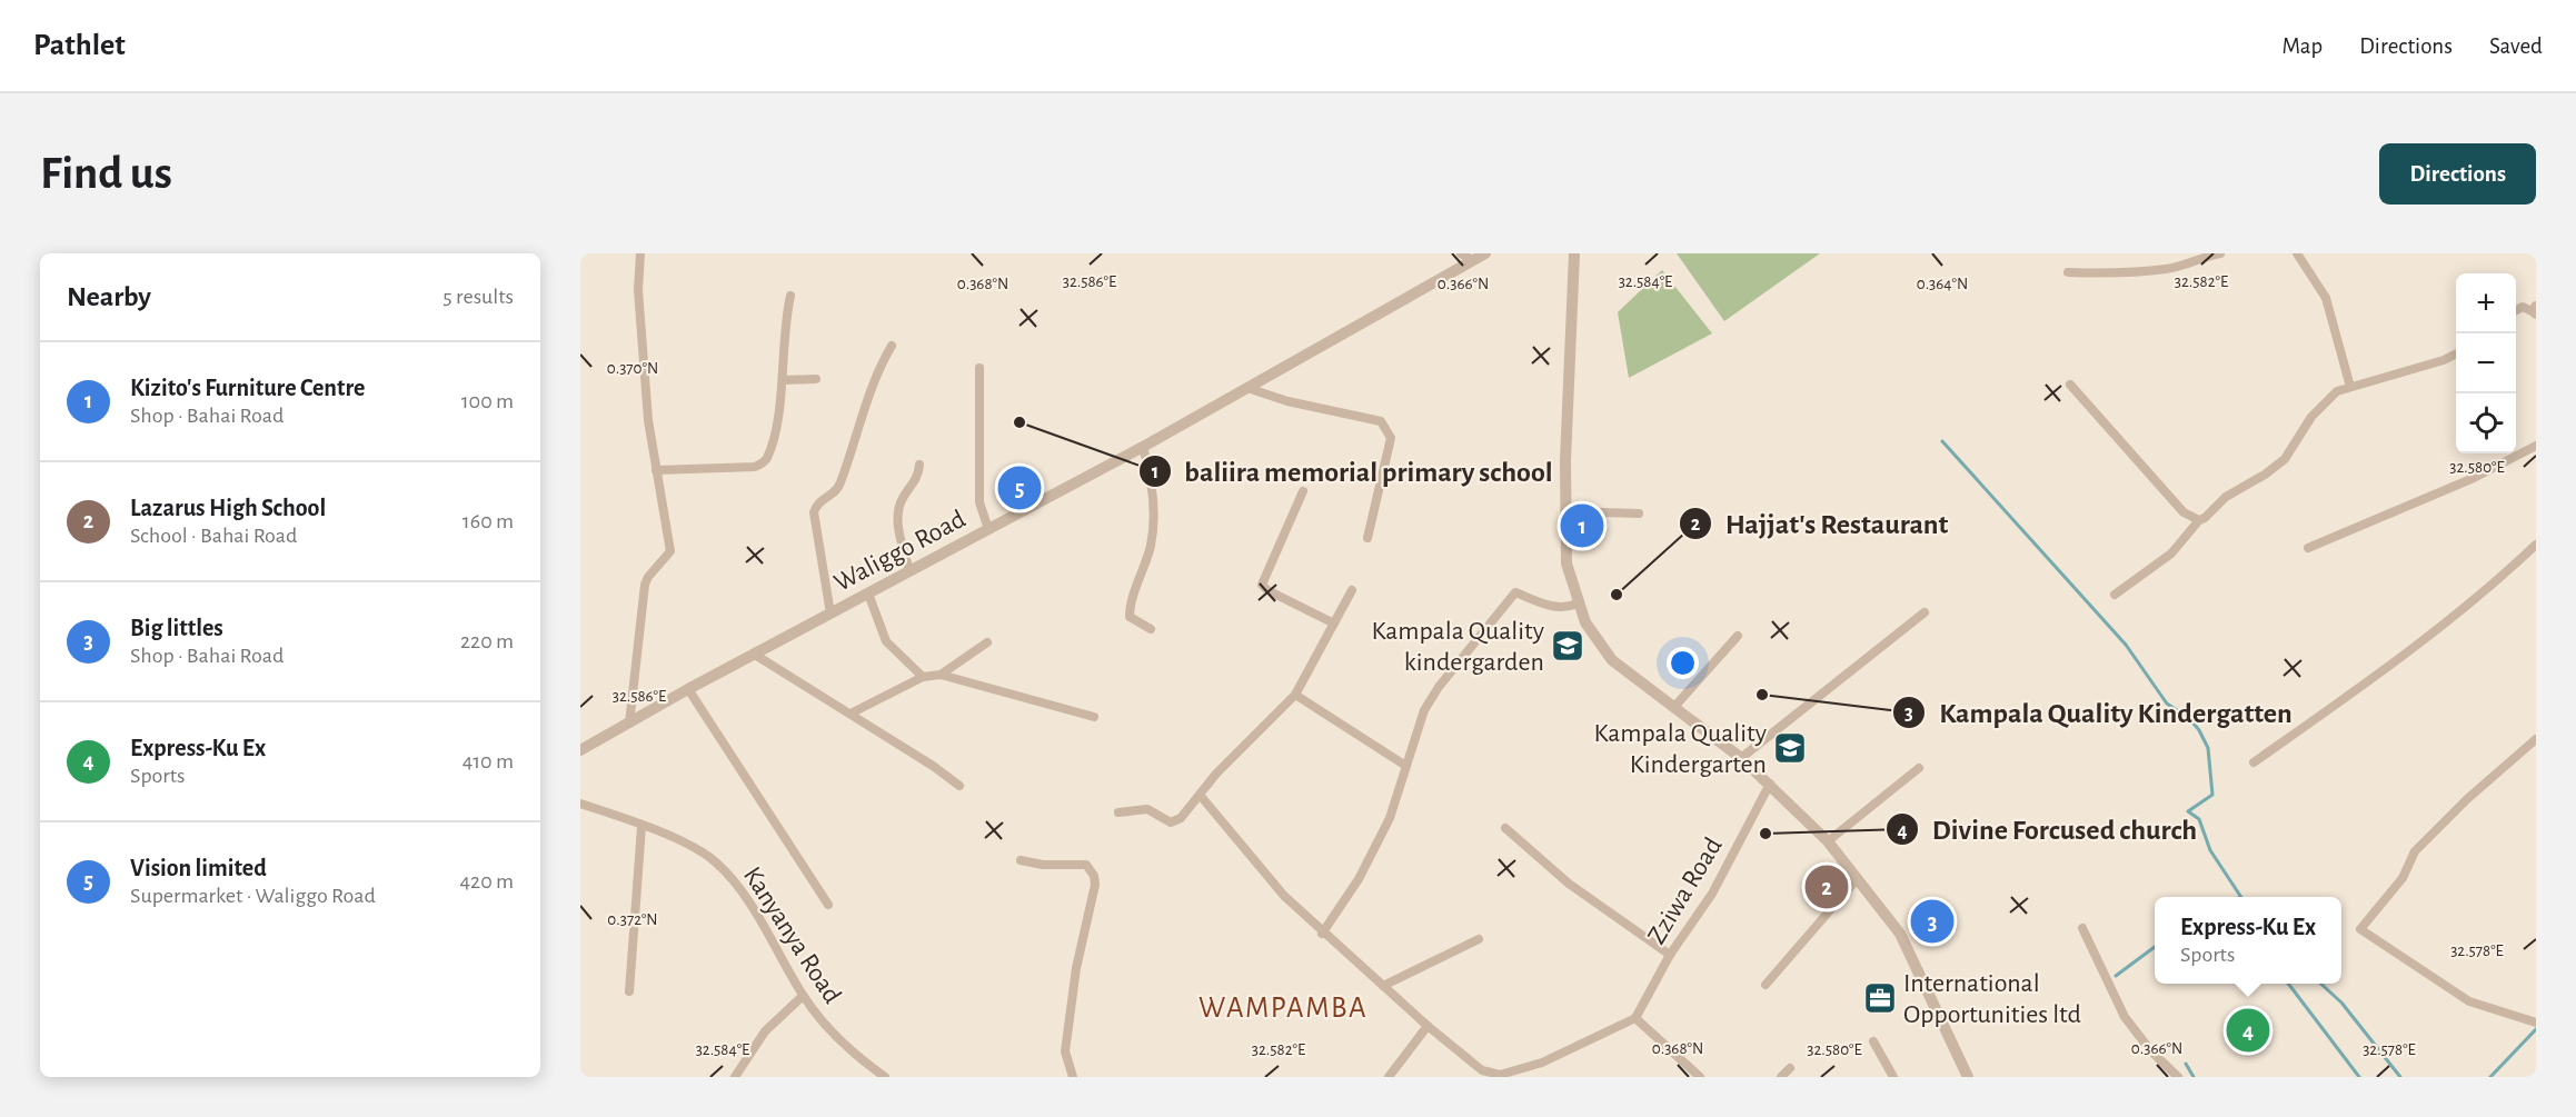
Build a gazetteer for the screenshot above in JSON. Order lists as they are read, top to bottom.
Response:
{
  "streets": {
    "street": ["Waliggo Road", "Zziwa Road", "Kanyanya Road"]
  },
  "districts": ["WAMPAMBA"],
  "places": {
    "other": [
      "baliira memorial primary school",
      "Hajjat's Restaurant",
      "Kampala Quality Kindergatten",
      "Divine Forcused church"
    ],
    "school or university": ["Kampala Quality kindergarden", "Kampala Quality Kindergarten"],
    "office": ["International Opportunities ltd"]
  },
  "page": {
    "header": "Pathlet",
    "nav": ["Map", "Directions", "Saved"],
    "buttons": "Directions",
    "title": "Find us",
    "heading": ["Nearby", "5 results"],
    "map_buttons": ["+", "−"],
    "list": [
      {
        "mark": "1",
        "name": "Kizito's Furniture Centre",
        "note": "Shop · Bahai Road",
        "value": "100 m"
      },
      {
        "mark": "2",
        "name": "Lazarus High School",
        "note": "School · Bahai Road",
        "value": "160 m"
      },
      {
        "mark": "3",
        "name": "Big littles",
        "note": "Shop · Bahai Road",
        "value": "220 m"
      },
      {
        "mark": "4",
        "name": "Express-Ku Ex",
        "note": "Sports",
        "value": "410 m"
      },
      {
        "mark": "5",
        "name": "Vision limited",
        "note": "Supermarket · Waliggo Road",
        "value": "420 m"
      }
    ],
    "pins": [
      "5",
      "1",
      "2",
      "3",
      "4"
    ],
    "popup": ["Express-Ku Ex", "Sports"]
  },
  "coordinates": [
    "32.586°E",
    "32.584°E",
    "32.582°E",
    "0.366°N",
    "0.364°N",
    "0.368°N",
    "0.370°N",
    "32.580°E",
    "0.372°N",
    "32.578°E"
  ]
}
